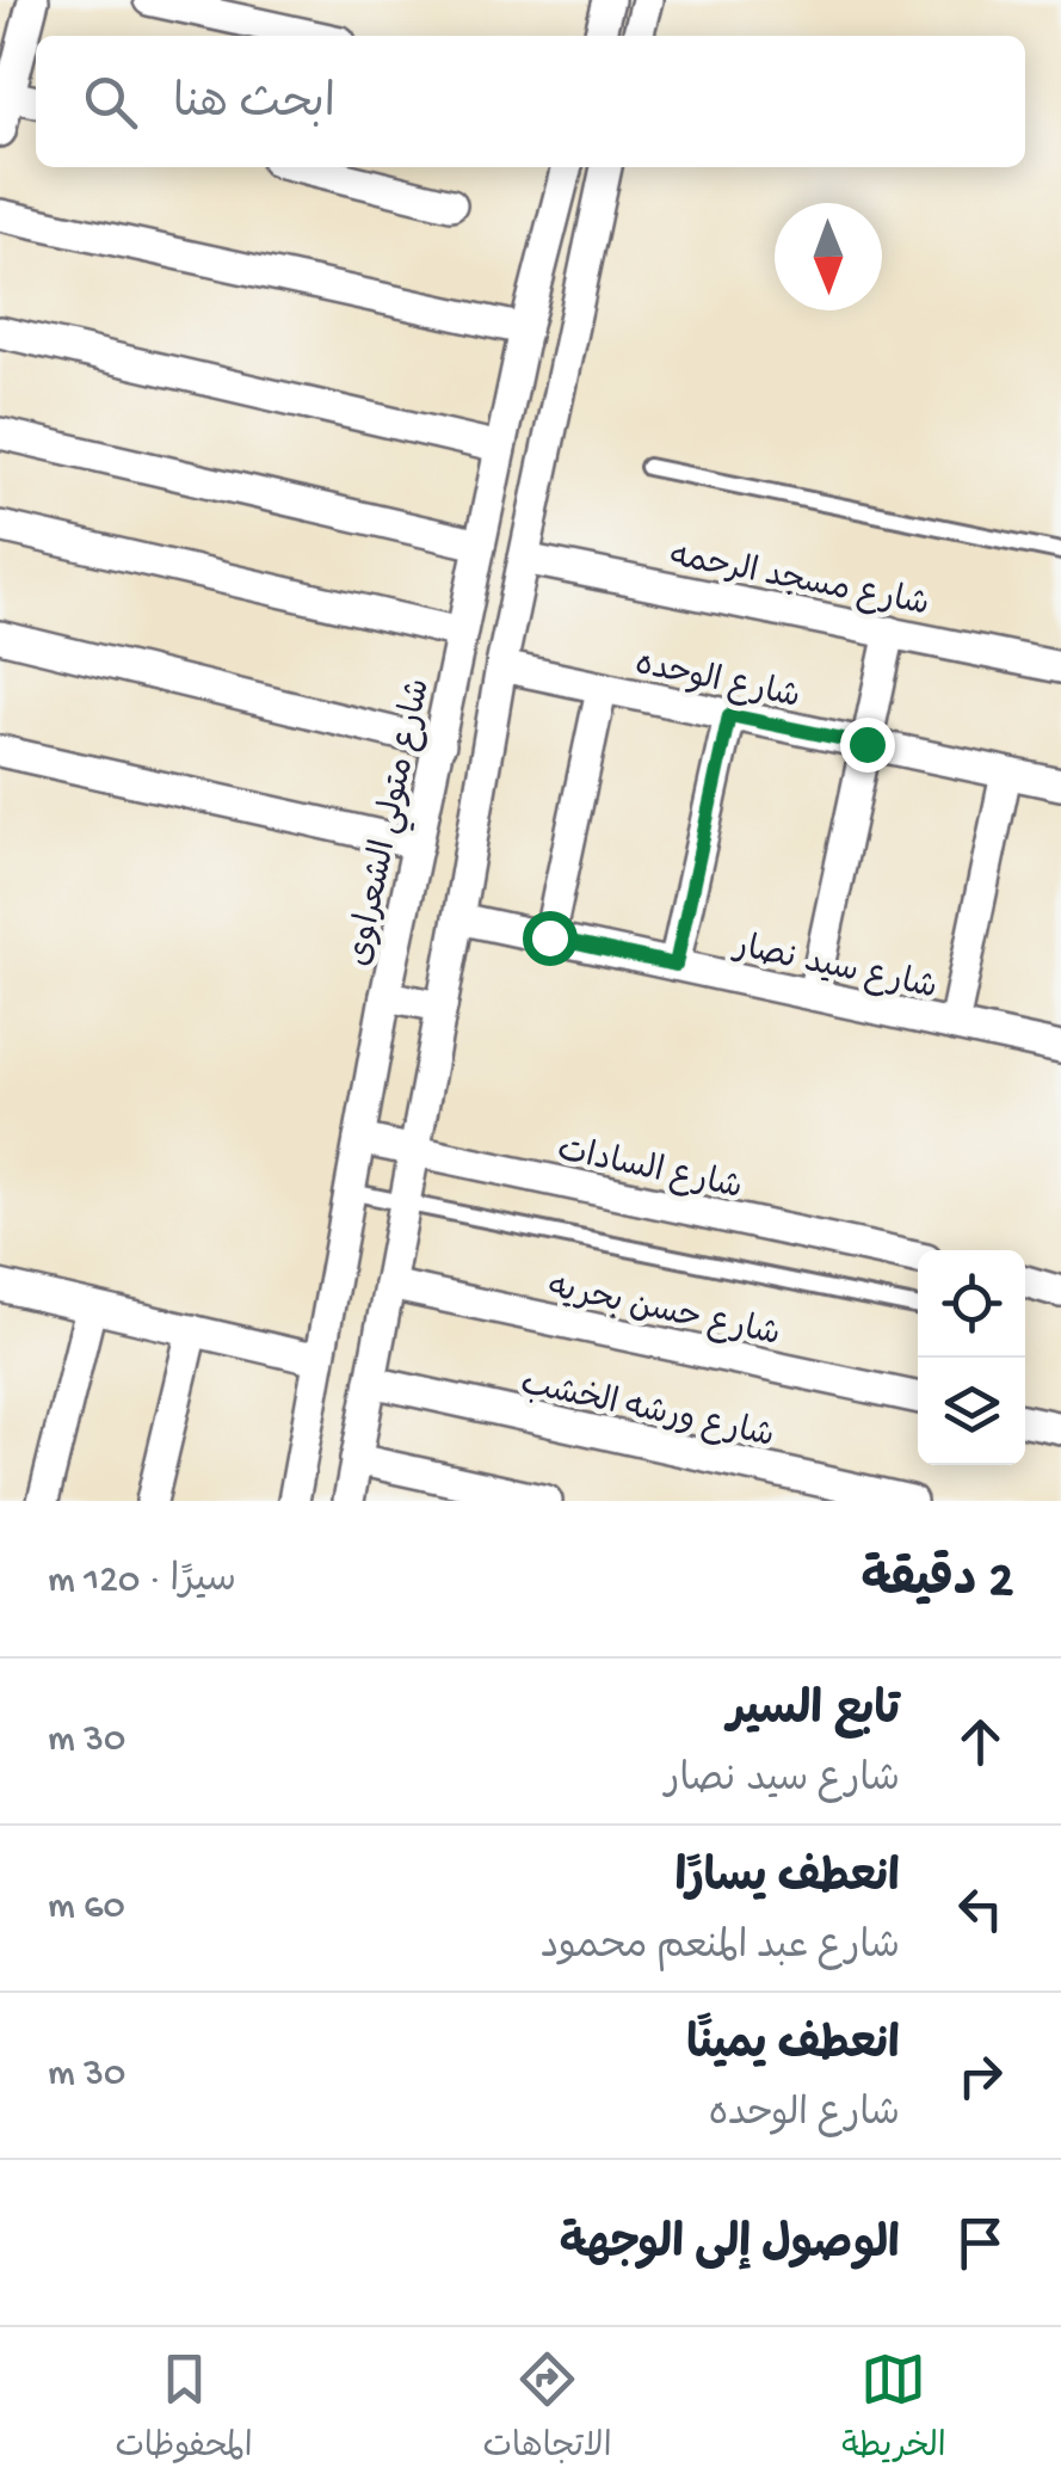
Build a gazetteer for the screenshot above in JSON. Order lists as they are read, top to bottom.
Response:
{
  "streets": {
    "street": [
      "شارع مسجد الرحمه",
      "شارع الوحده",
      "شارع متولي الشعراوى",
      "شارع سيد نصار",
      "شارع السادات",
      "شارع حسن بحريه",
      "شارع ورشه الخشب"
    ]
  },
  "crossings": [
    ["شارع متولي الشعراوى", "شارع السادات"]
  ],
  "north": "bottom",
  "page": {
    "search": "ابحث هنا",
    "heading": ["2 دقيقة", "سيرًا · 120 m"],
    "list": [
      ["تابع السير", "شارع سيد نصار", "30 m"],
      ["انعطف يسارًا", "شارع عبد المنعم محمود", "60 m"],
      ["انعطف يمينًا", "شارع الوحده", "30 m"],
      "الوصول إلى الوجهة"
    ],
    "nav": ["الخريطة", "الاتجاهات", "المحفوظات"]
  }
}
